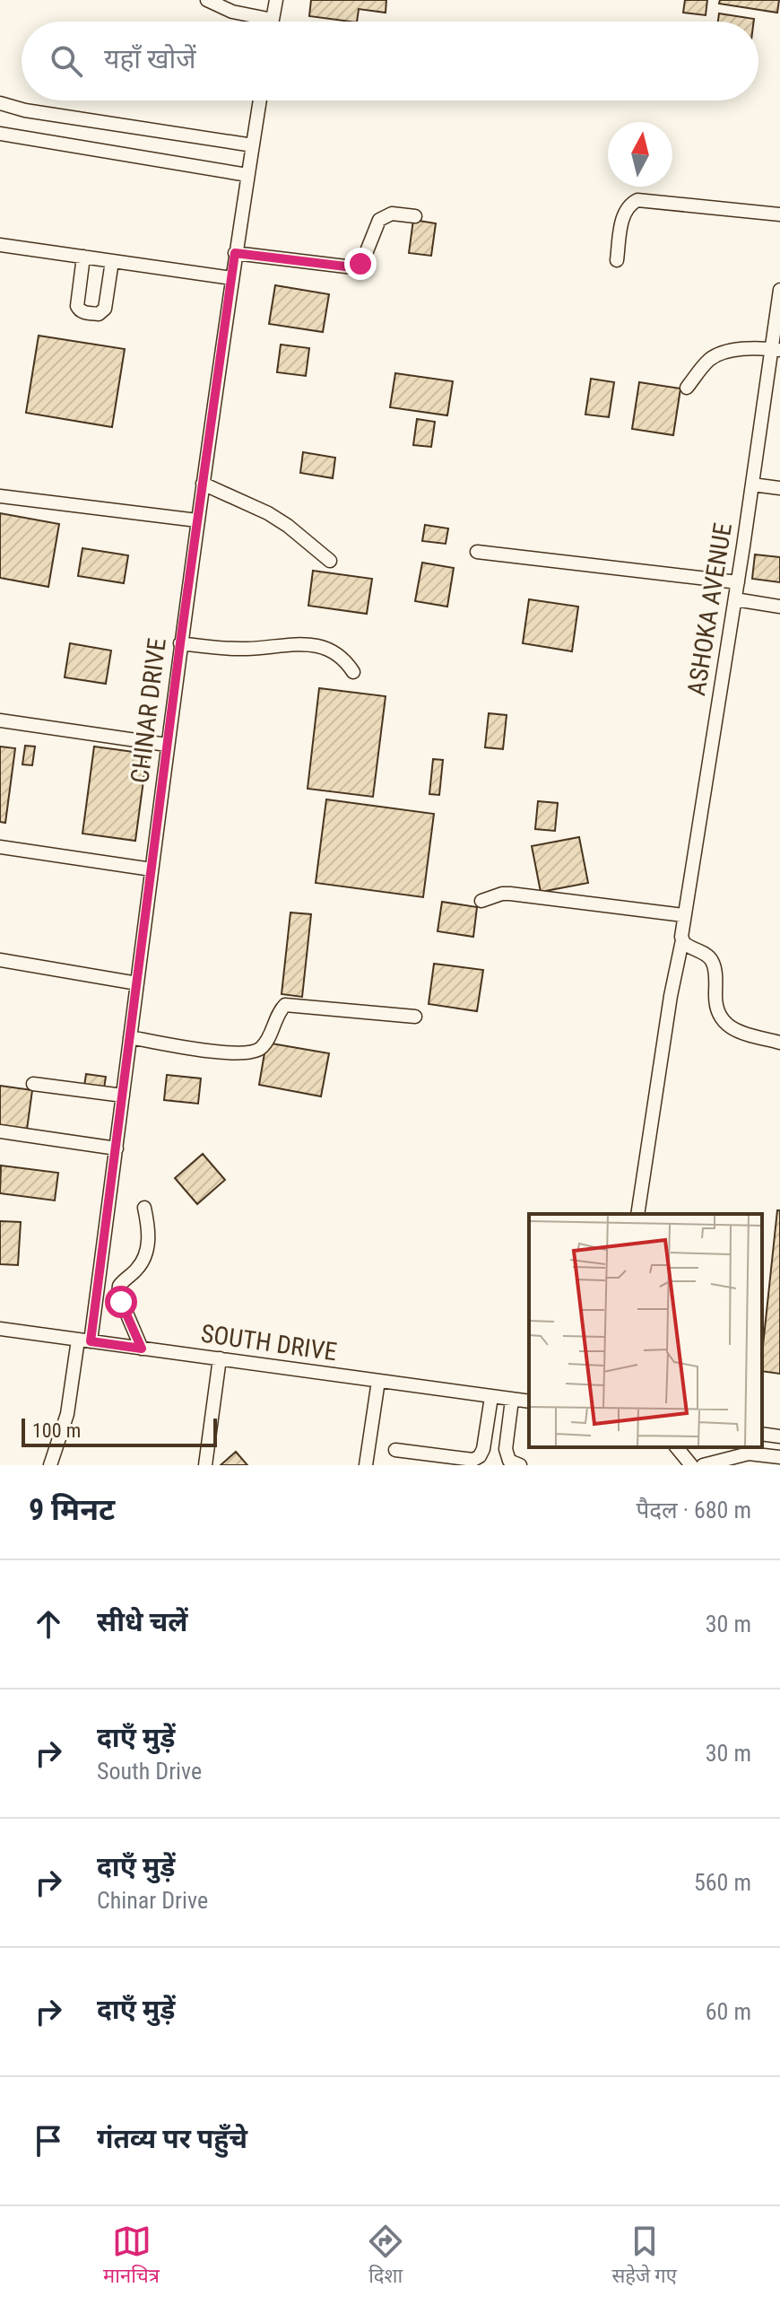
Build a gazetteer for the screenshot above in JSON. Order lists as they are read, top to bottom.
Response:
{
  "streets": {
    "street": ["ASHOKA AVENUE", "CHINAR DRIVE", "SOUTH DRIVE"]
  },
  "crossings": [
    ["CHINAR DRIVE", "SOUTH DRIVE"]
  ],
  "scale_bar": "100 m",
  "north": "top",
  "page": {
    "search": "यहाँ खोजें",
    "scale": "100 m",
    "heading": ["9 मिनट", "पैदल · 680 m"],
    "list": [
      ["सीधे चलें", "30 m"],
      ["दाएँ मुड़ें", "South Drive", "30 m"],
      ["दाएँ मुड़ें", "Chinar Drive", "560 m"],
      ["दाएँ मुड़ें", "60 m"],
      "गंतव्य पर पहुँचे"
    ],
    "nav": ["मानचित्र", "दिशा", "सहेजे गए"]
  }
}
